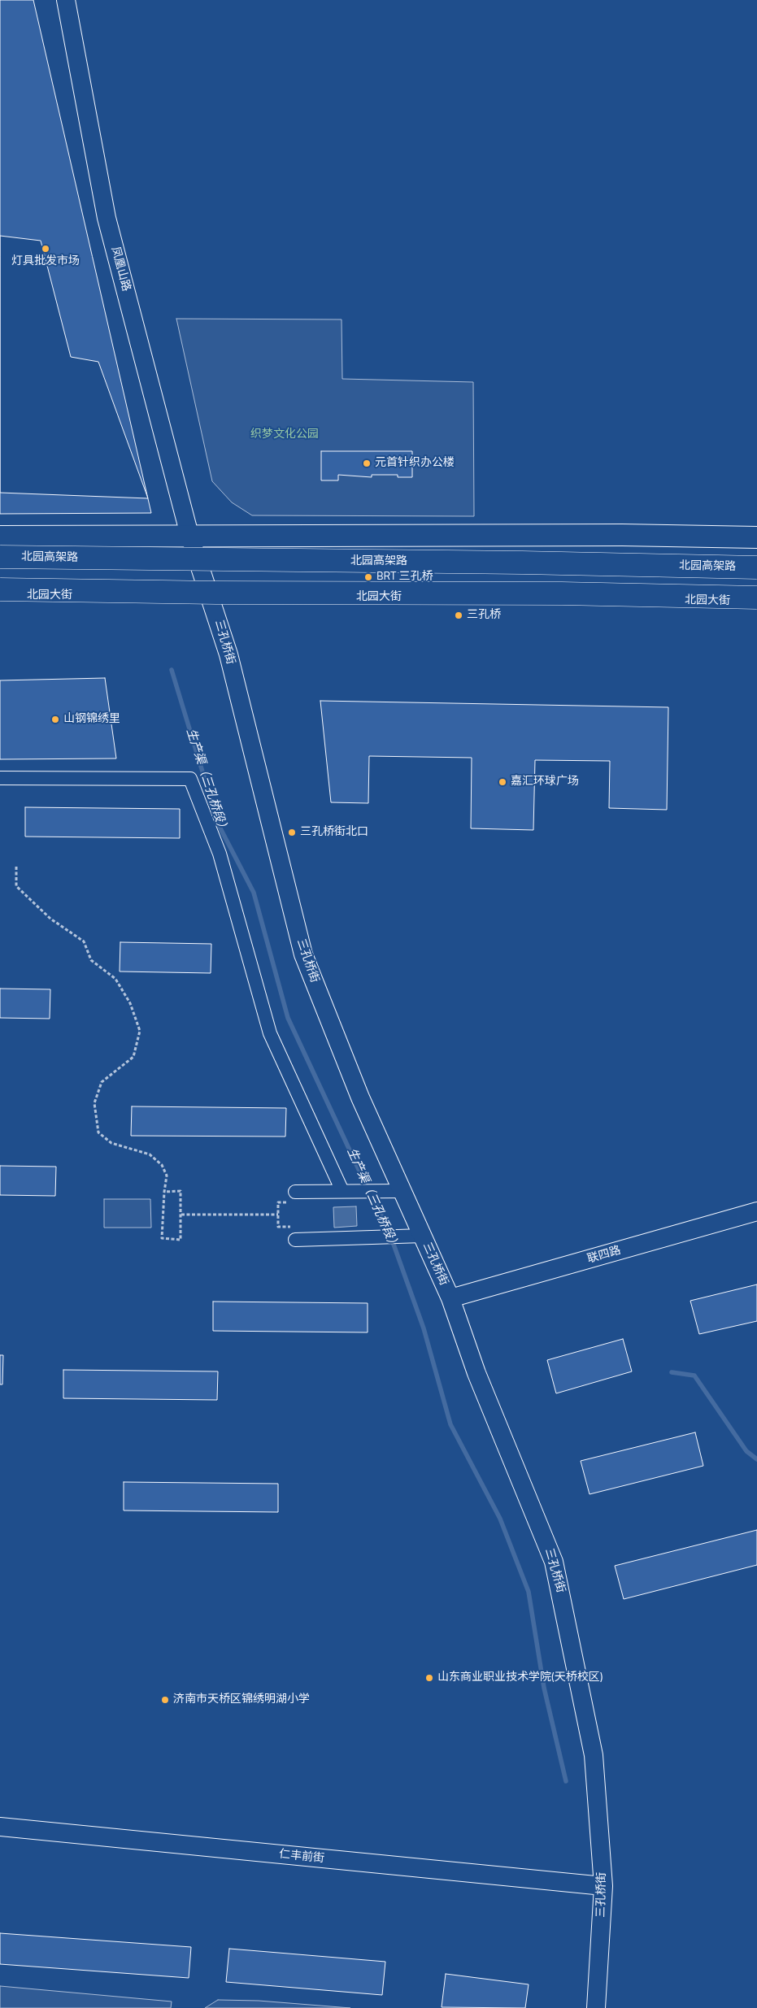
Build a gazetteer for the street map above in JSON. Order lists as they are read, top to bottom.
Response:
{
  "streets": {
    "highway": ["北园高架路"],
    "main road": [
      "凤凰山路",
      "北园大街",
      "三孔桥街",
      "联四路",
      "仁丰前街"
    ]
  },
  "crossings": [
    ["凤凰山路", "三孔桥街"],
    ["北园大街", "三孔桥街"],
    ["三孔桥街", "联四路"],
    ["三孔桥街", "仁丰前街"]
  ],
  "water": ["生产渠（三孔桥段）"],
  "parks": ["织梦文化公园"],
  "places": [
    "灯具批发市场",
    "元首针织办公楼",
    "BRT 三孔桥",
    "三孔桥",
    "山钢锦绣里",
    "嘉汇环球广场",
    "三孔桥街北口",
    "山东商业职业技术学院(天桥校区)",
    "济南市天桥区锦绣明湖小学"
  ]
}
